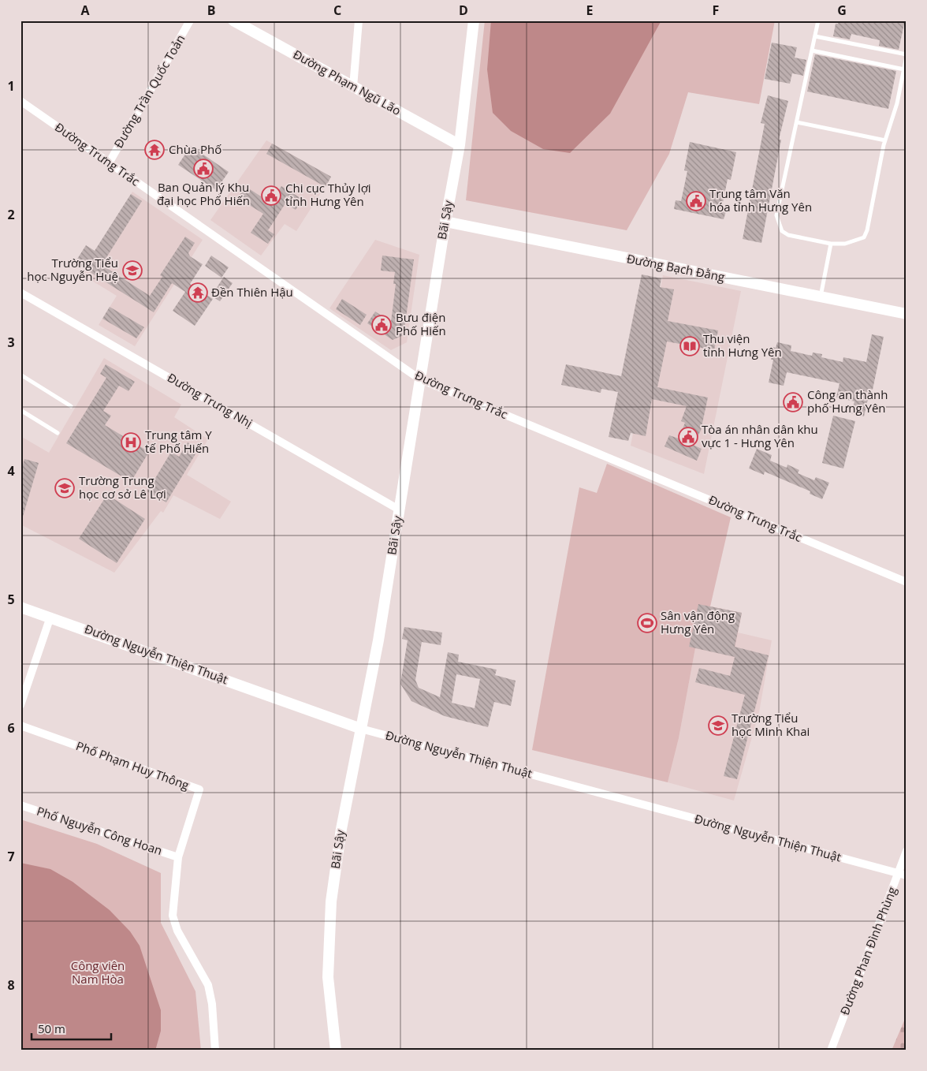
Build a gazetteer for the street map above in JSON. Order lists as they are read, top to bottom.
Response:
{
  "streets": {
    "street": [
      "Đường Phạm Ngũ Lão",
      "Đường Trần Quốc Toản",
      "Đường Trưng Trắc",
      "Bãi Sậy",
      "Đường Bạch Đằng",
      "Đường Trưng Nhị",
      "Đường Nguyễn Thiện Thuật",
      "Phố Phạm Huy Thông",
      "Phố Nguyễn Công Hoan",
      "Đường Phan Đình Phùng"
    ]
  },
  "crossings": [
    ["Đường Phạm Ngũ Lão", "Bãi Sậy"],
    ["Đường Trần Quốc Toản", "Đường Trưng Trắc"],
    ["Đường Trưng Trắc", "Bãi Sậy"],
    ["Bãi Sậy", "Đường Bạch Đằng"],
    ["Bãi Sậy", "Đường Trưng Nhị"],
    ["Bãi Sậy", "Đường Nguyễn Thiện Thuật"],
    ["Đường Nguyễn Thiện Thuật", "Đường Phan Đình Phùng"],
    ["Phố Phạm Huy Thông", "Phố Nguyễn Công Hoan"]
  ],
  "parks": ["Công viên Nam Hòa"],
  "places": {
    "temple": ["Chùa Phố", "Đền Thiên Hậu"],
    "public building": [
      "Ban Quản lý Khu đại học Phố Hiến",
      "Chi cục Thủy lợi tỉnh Hưng Yên",
      "Trung tâm Văn hóa tỉnh Hưng Yên",
      "Bưu điện Phố Hiến",
      "Công an thành phố Hưng Yên",
      "Tòa án nhân dân khu vực 1 - Hưng Yên"
    ],
    "school or university": ["Trường Tiểu học Nguyễn Huệ", "Trường Trung học cơ sở Lê Lợi", "Trường Tiểu học Minh Khai"],
    "library": ["Thu viện tỉnh Hưng Yên"],
    "hospital": ["Trung tâm Y tế Phố Hiến"],
    "sports": ["Sân vận động Hưng Yên"]
  },
  "scale_bar": "50 m",
  "grid": {
    "columns": [
      "A",
      "B",
      "C",
      "D",
      "E",
      "F",
      "G"
    ],
    "rows": [
      "1",
      "2",
      "3",
      "4",
      "5",
      "6",
      "7",
      "8"
    ]
  }
}
